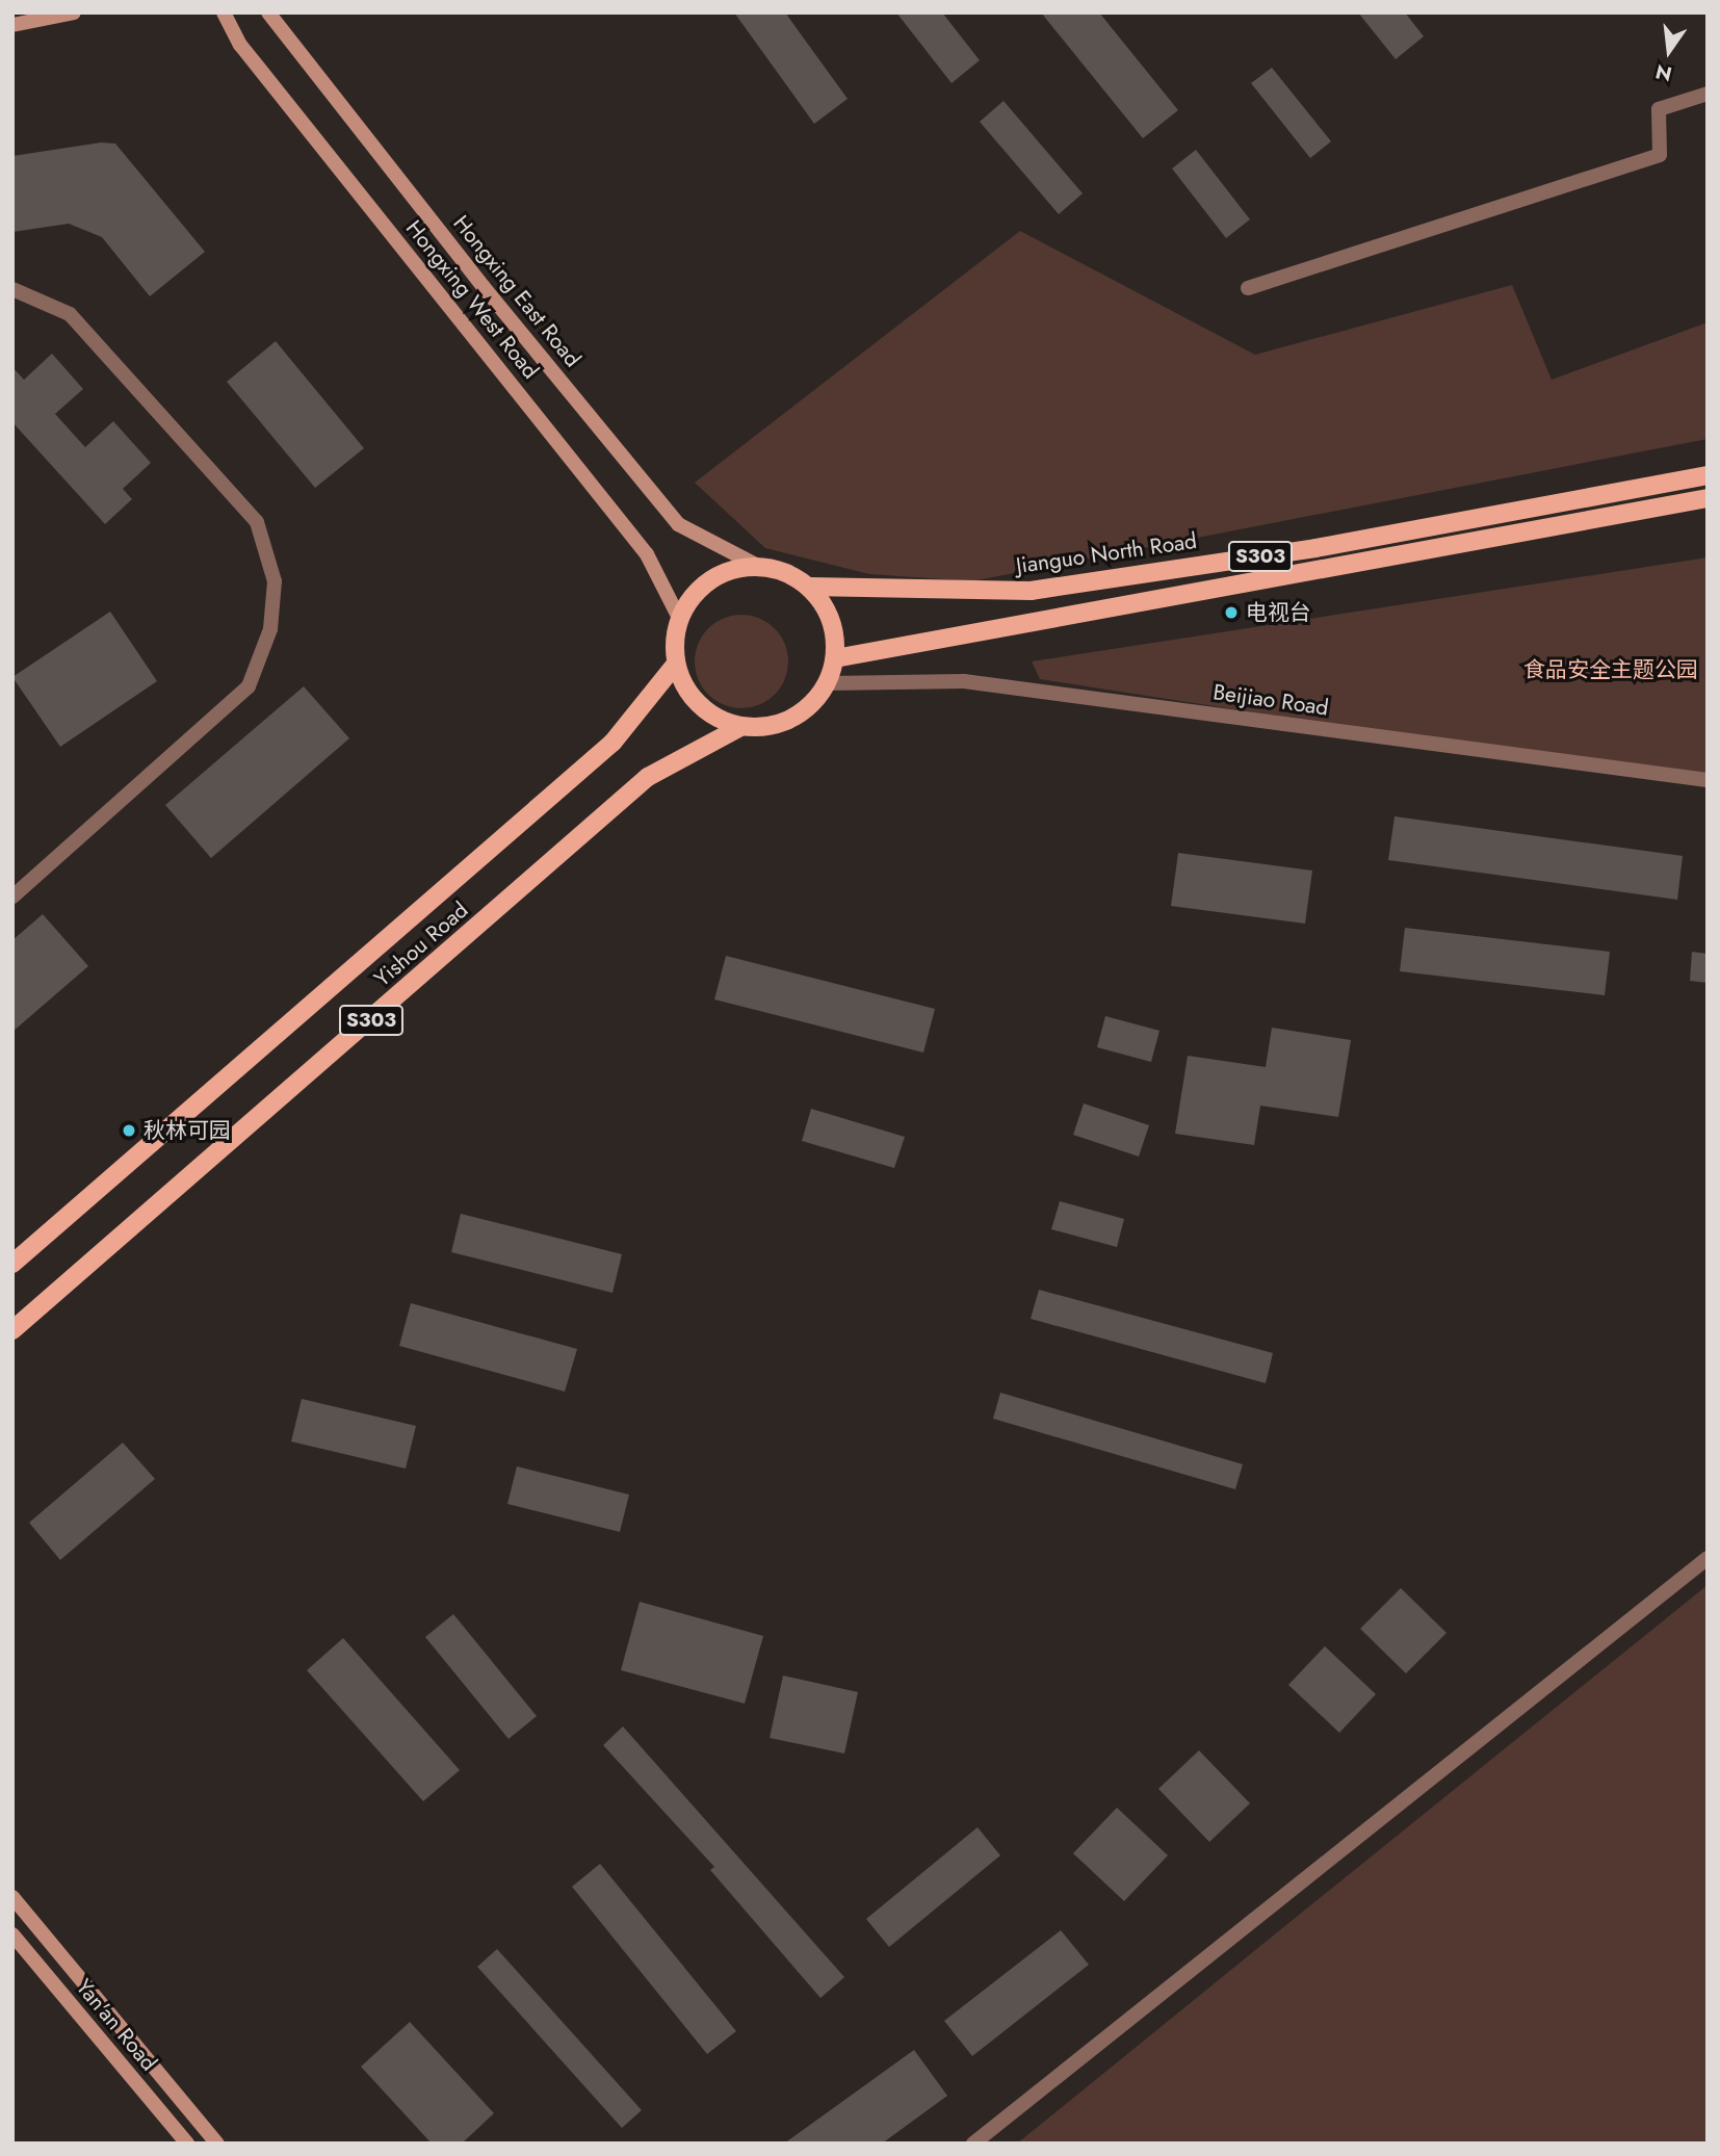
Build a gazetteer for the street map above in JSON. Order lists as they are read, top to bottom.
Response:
{
  "streets": {
    "main road": [
      "Hongxing East Road",
      "Hongxing West Road",
      "Jianguo North Road",
      "S303",
      "Yishou Road",
      "Yan'an Road"
    ],
    "street": ["Beijiao Road"]
  },
  "crossings": [
    ["Hongxing East Road", "Hongxing West Road"],
    ["Hongxing East Road", "Jianguo North Road"],
    ["Hongxing East Road", "Beijiao Road"],
    ["Hongxing East Road", "Yishou Road"],
    ["Hongxing West Road", "Jianguo North Road"],
    ["Hongxing West Road", "Beijiao Road"],
    ["Hongxing West Road", "Yishou Road"],
    ["Jianguo North Road", "Beijiao Road"],
    ["Jianguo North Road", "Yishou Road"],
    ["Beijiao Road", "Yishou Road"]
  ],
  "parks": ["食品安全主题公园"],
  "places": ["电视台", "秋林可园"],
  "north": "bottom"
}
